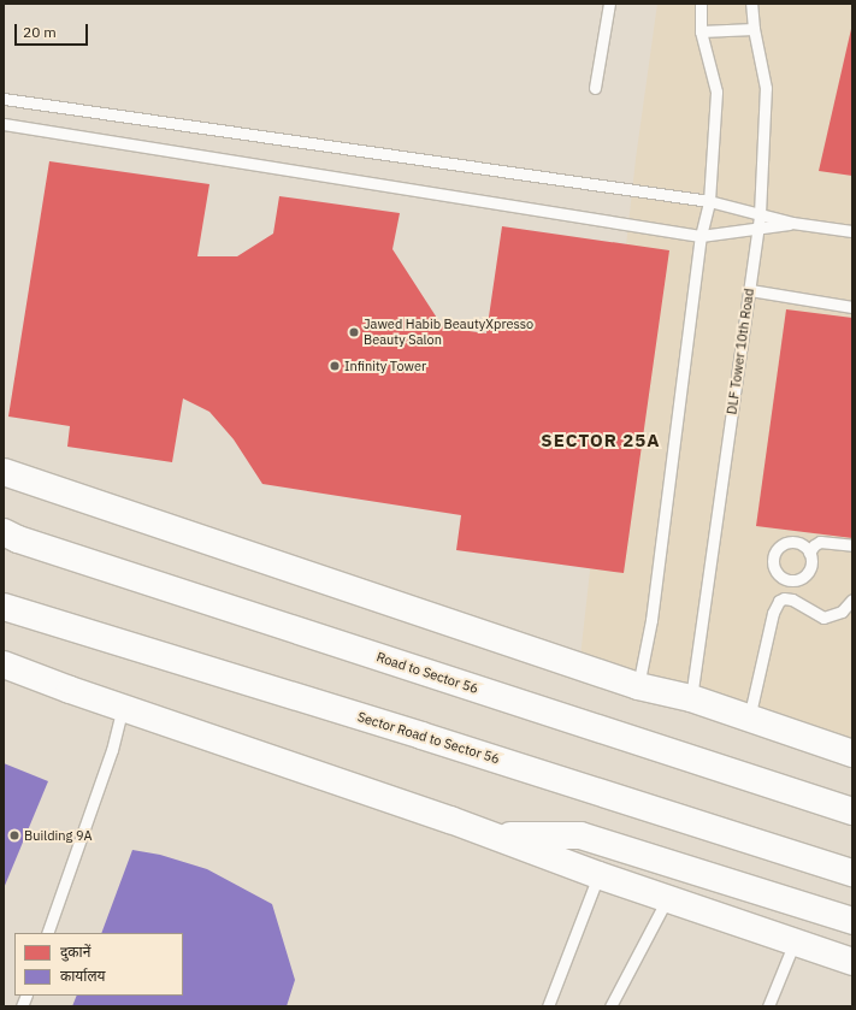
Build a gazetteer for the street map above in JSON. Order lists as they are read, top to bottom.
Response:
{
  "streets": {
    "street": ["Road to Sector 56", "Sector Road to Sector 56"],
    "lane": ["DLF Tower 10th Road"]
  },
  "districts": ["SECTOR 25A"],
  "places": ["Jawed Habib BeautyXpresso Beauty Salon", "Infinity Tower", "Building 9A"],
  "legend": ["दुकानें", "कार्यालय"],
  "scale_bar": "20 m"
}
